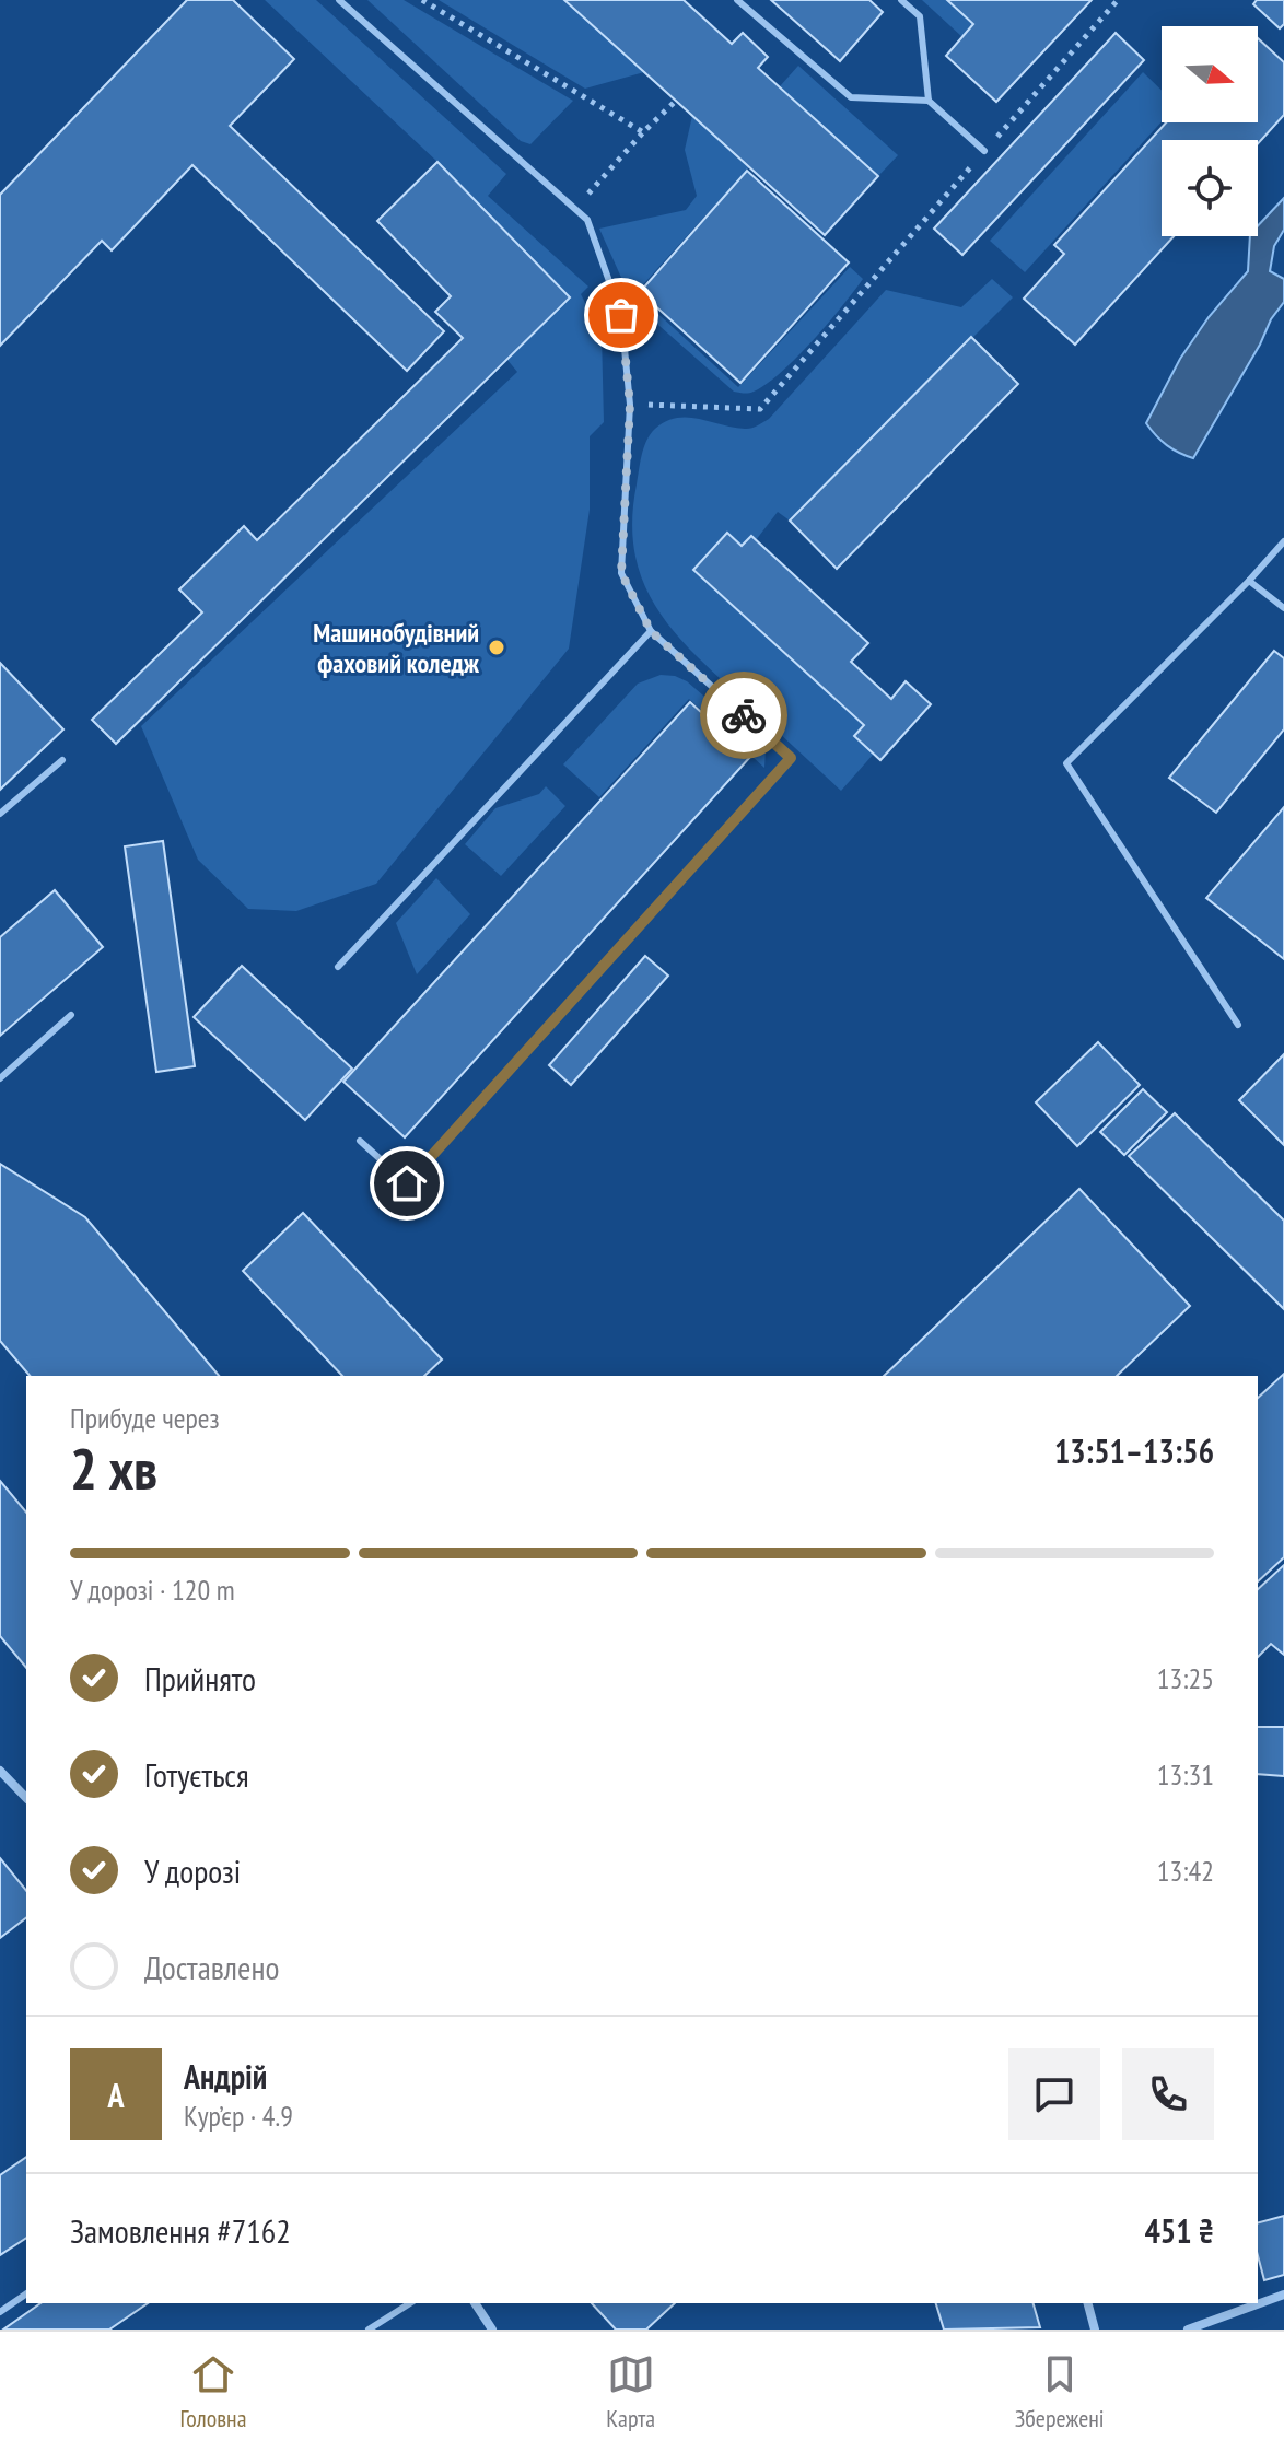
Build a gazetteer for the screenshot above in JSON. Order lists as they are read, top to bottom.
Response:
{
  "places": ["Машинобудівний фаховий коледж"],
  "north": "right",
  "page": {
    "heading": ["2 хв", "Прибуде через", "13:51–13:56"],
    "panel": [
      "Андрій",
      "Кур’єр · 4.9",
      "Замовлення #7162",
      "451 ₴"
    ],
    "bar": "У дорозі · 120 m",
    "list": [
      ["Прийнято", "13:25"],
      ["Готується", "13:31"],
      ["У дорозі", "13:42"],
      "Доставлено"
    ],
    "round": "А",
    "tabs": ["Головна", "Карта", "Збережені"]
  }
}
